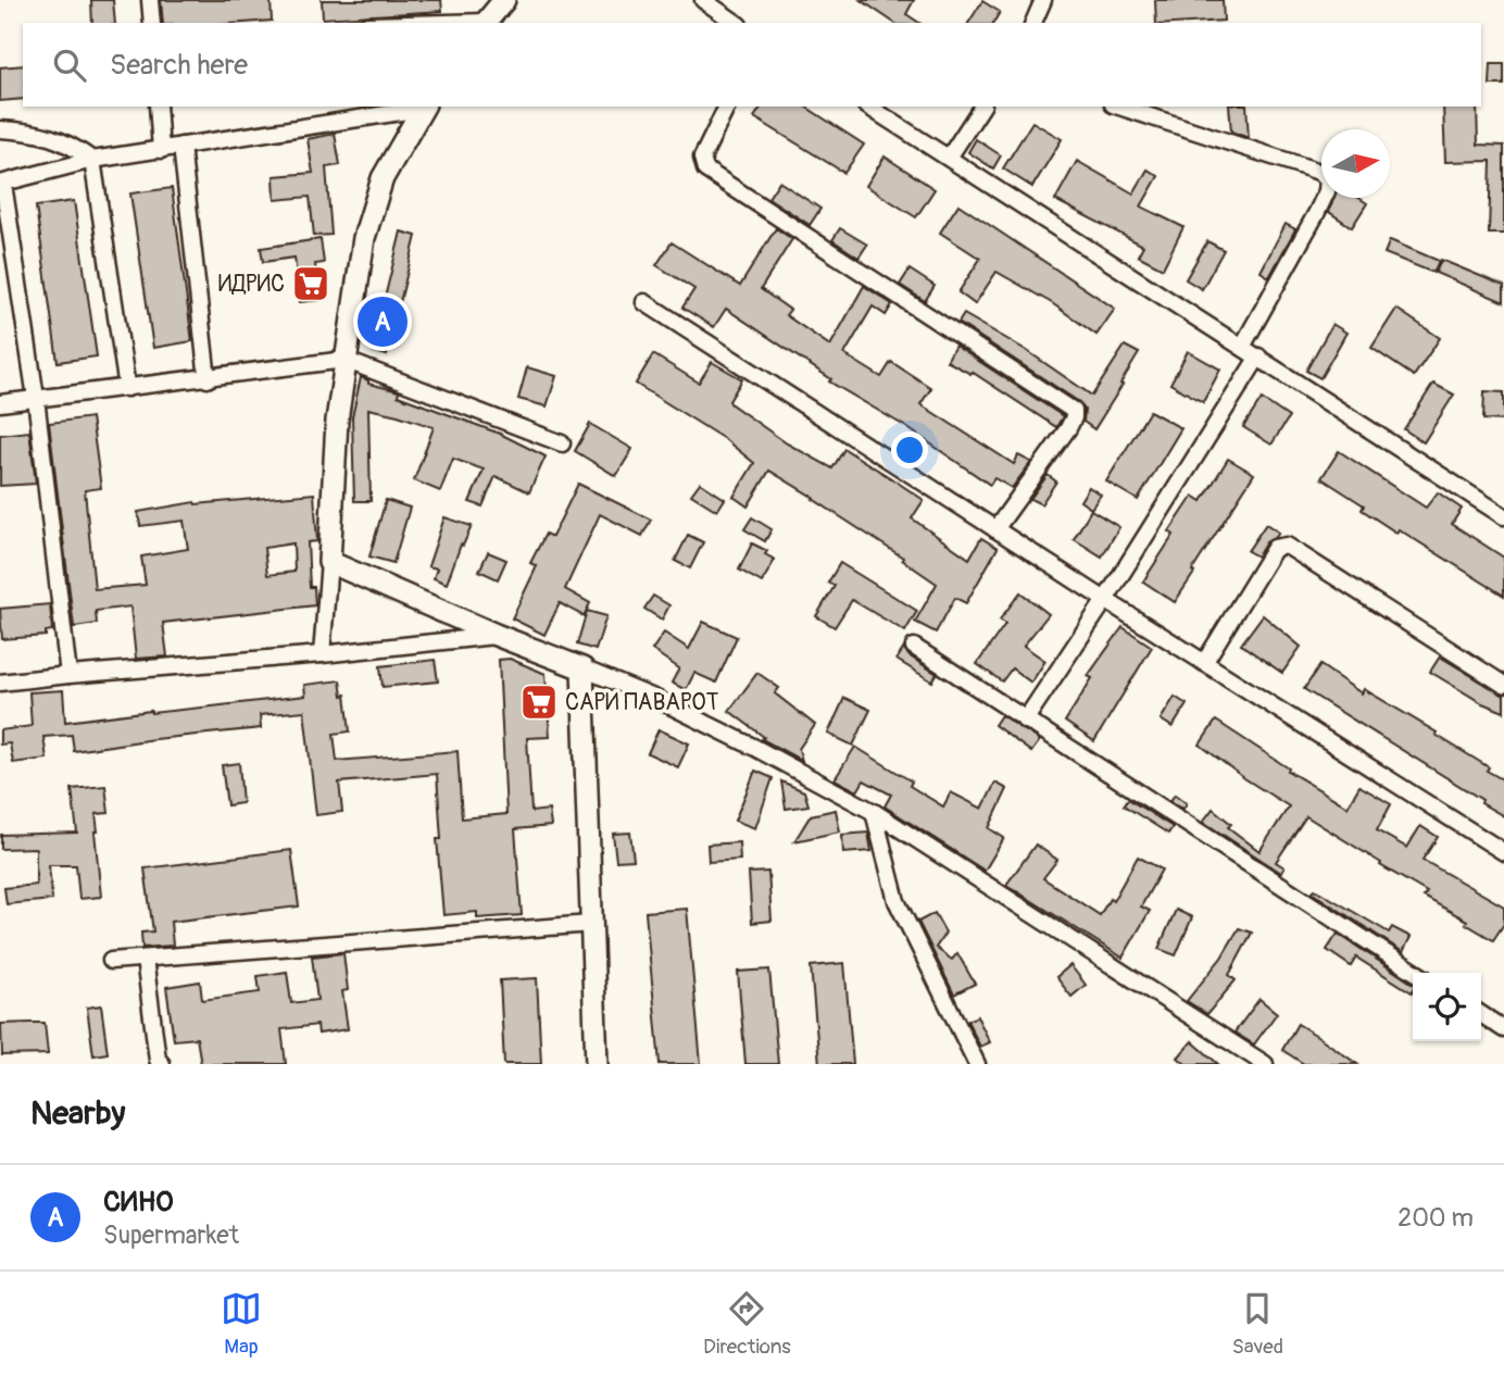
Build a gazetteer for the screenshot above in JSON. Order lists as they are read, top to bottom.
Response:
{
  "places": {
    "supermarket": ["ИДРИС", "САРИ ПАВАРОТ"]
  },
  "north": "right",
  "page": {
    "search": "Search here",
    "pins": "A",
    "heading": "Nearby",
    "list": [
      {
        "mark": "A",
        "name": "СИНО",
        "note": "Supermarket",
        "value": "200 m"
      }
    ],
    "nav": ["Map", "Directions", "Saved"]
  }
}
